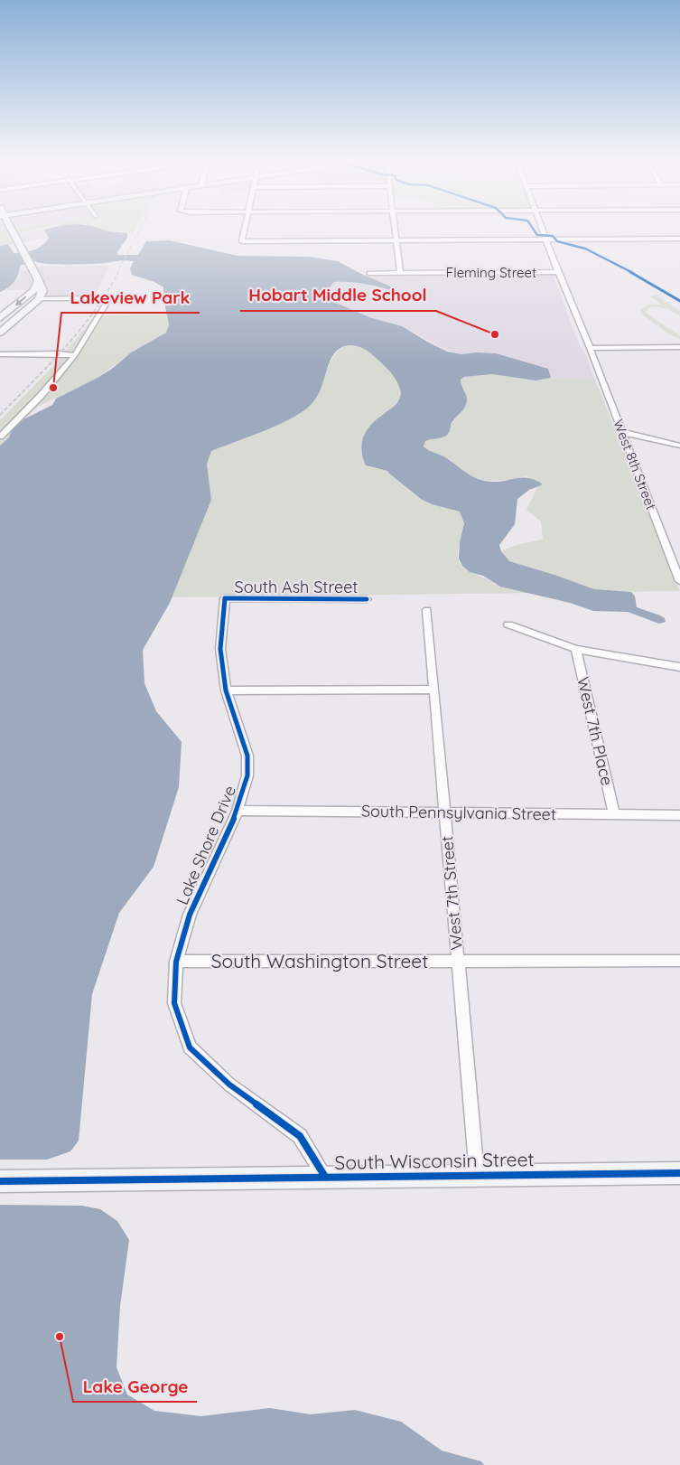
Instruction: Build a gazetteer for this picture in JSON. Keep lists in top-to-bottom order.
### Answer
{
  "streets": {
    "main road": ["South Wisconsin Street"],
    "street": [
      "Fleming Street",
      "West 8th Street",
      "South Ash Street",
      "West 7th Place",
      "South Pennsylvania Street",
      "Lake Shore Drive",
      "West 7th Street",
      "South Washington Street"
    ]
  },
  "crossings": [
    ["Fleming Street", "West 8th Street"],
    ["South Ash Street", "Lake Shore Drive"],
    ["West 7th Place", "South Pennsylvania Street"],
    ["South Pennsylvania Street", "Lake Shore Drive"],
    ["South Pennsylvania Street", "West 7th Street"],
    ["Lake Shore Drive", "South Washington Street"],
    ["Lake Shore Drive", "South Wisconsin Street"],
    ["West 7th Street", "South Washington Street"],
    ["West 7th Street", "South Wisconsin Street"]
  ],
  "places": ["Hobart Middle School", "Lakeview Park", "Lake George"]
}
